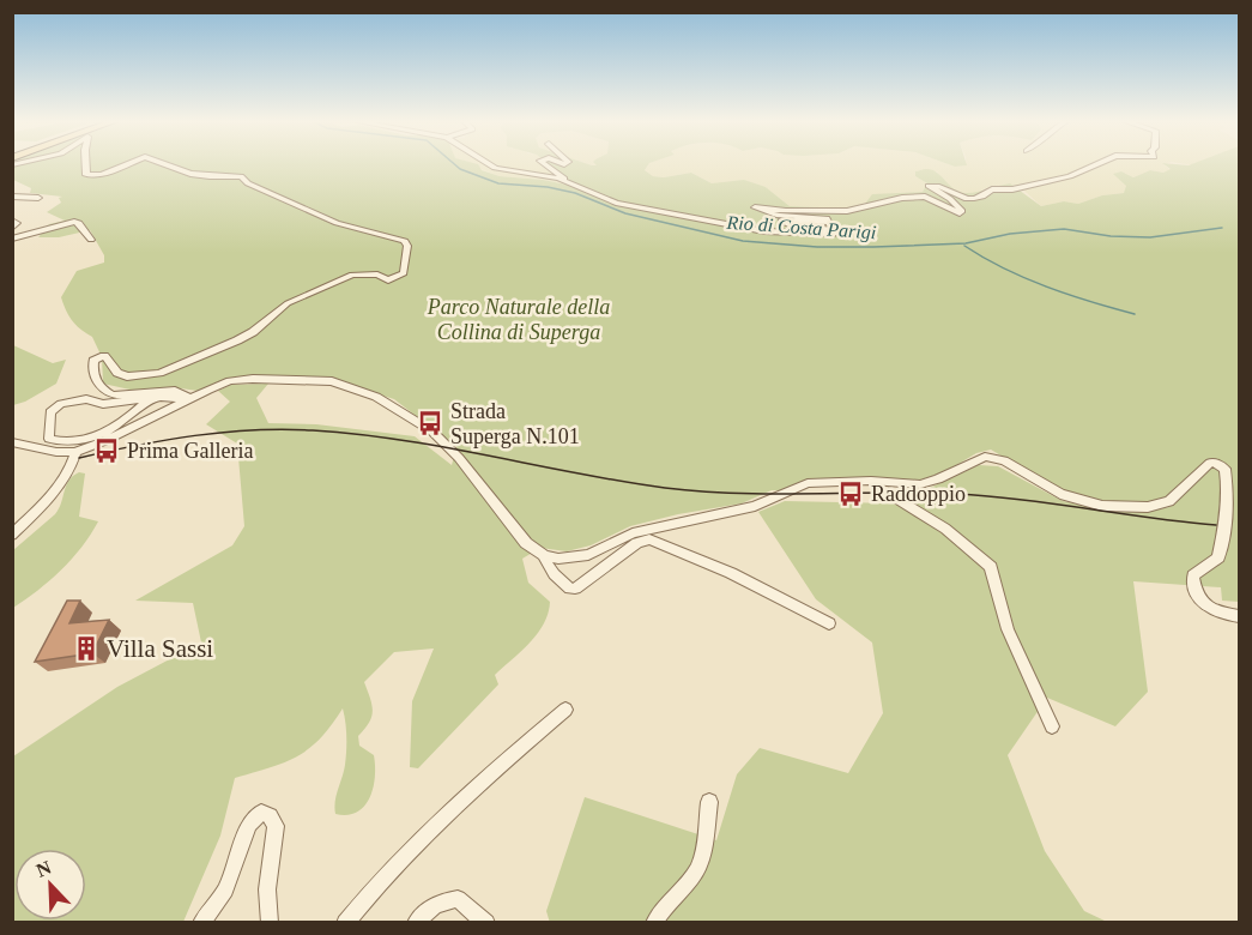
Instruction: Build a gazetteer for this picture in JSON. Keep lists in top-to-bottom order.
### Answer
{
  "water": ["Rio di Costa Parigi"],
  "parks": ["Parco Naturale della Collina di Superga"],
  "places": {
    "bus stop": ["Strada Superga N.101", "Prima Galleria", "Raddoppio"],
    "building": ["Villa Sassi"]
  },
  "north": "top left"
}
